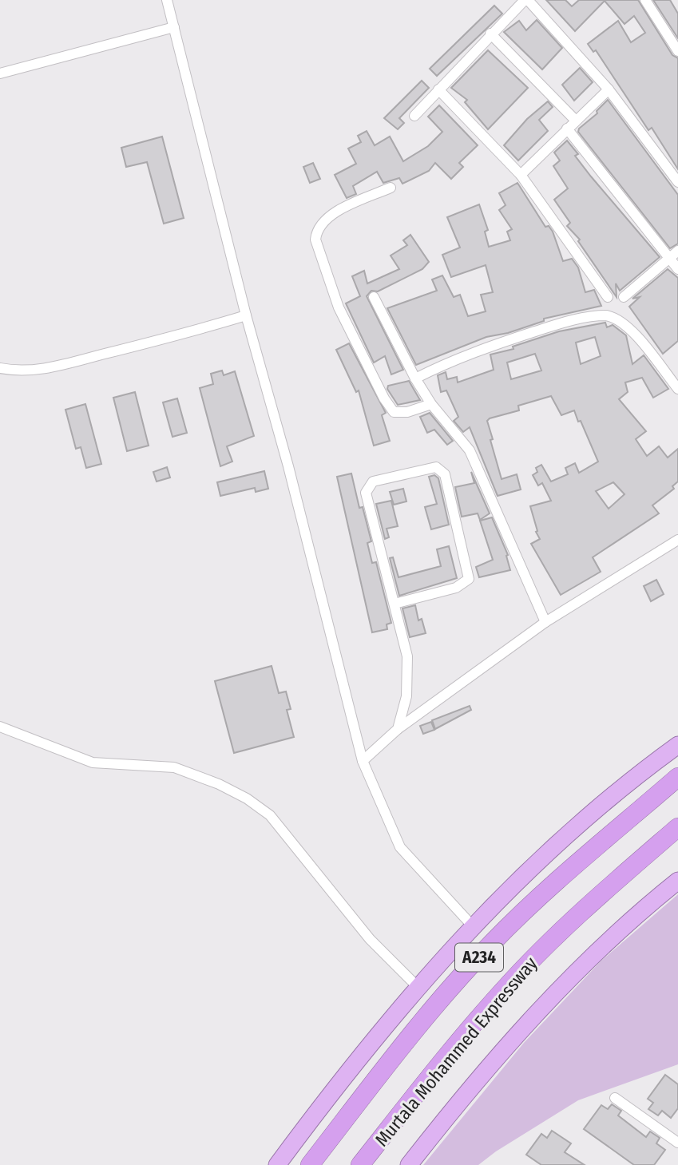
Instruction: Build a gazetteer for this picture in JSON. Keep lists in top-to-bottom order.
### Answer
{
  "streets": {
    "highway": ["A234", "Murtala Mohammed Expressway"]
  }
}
